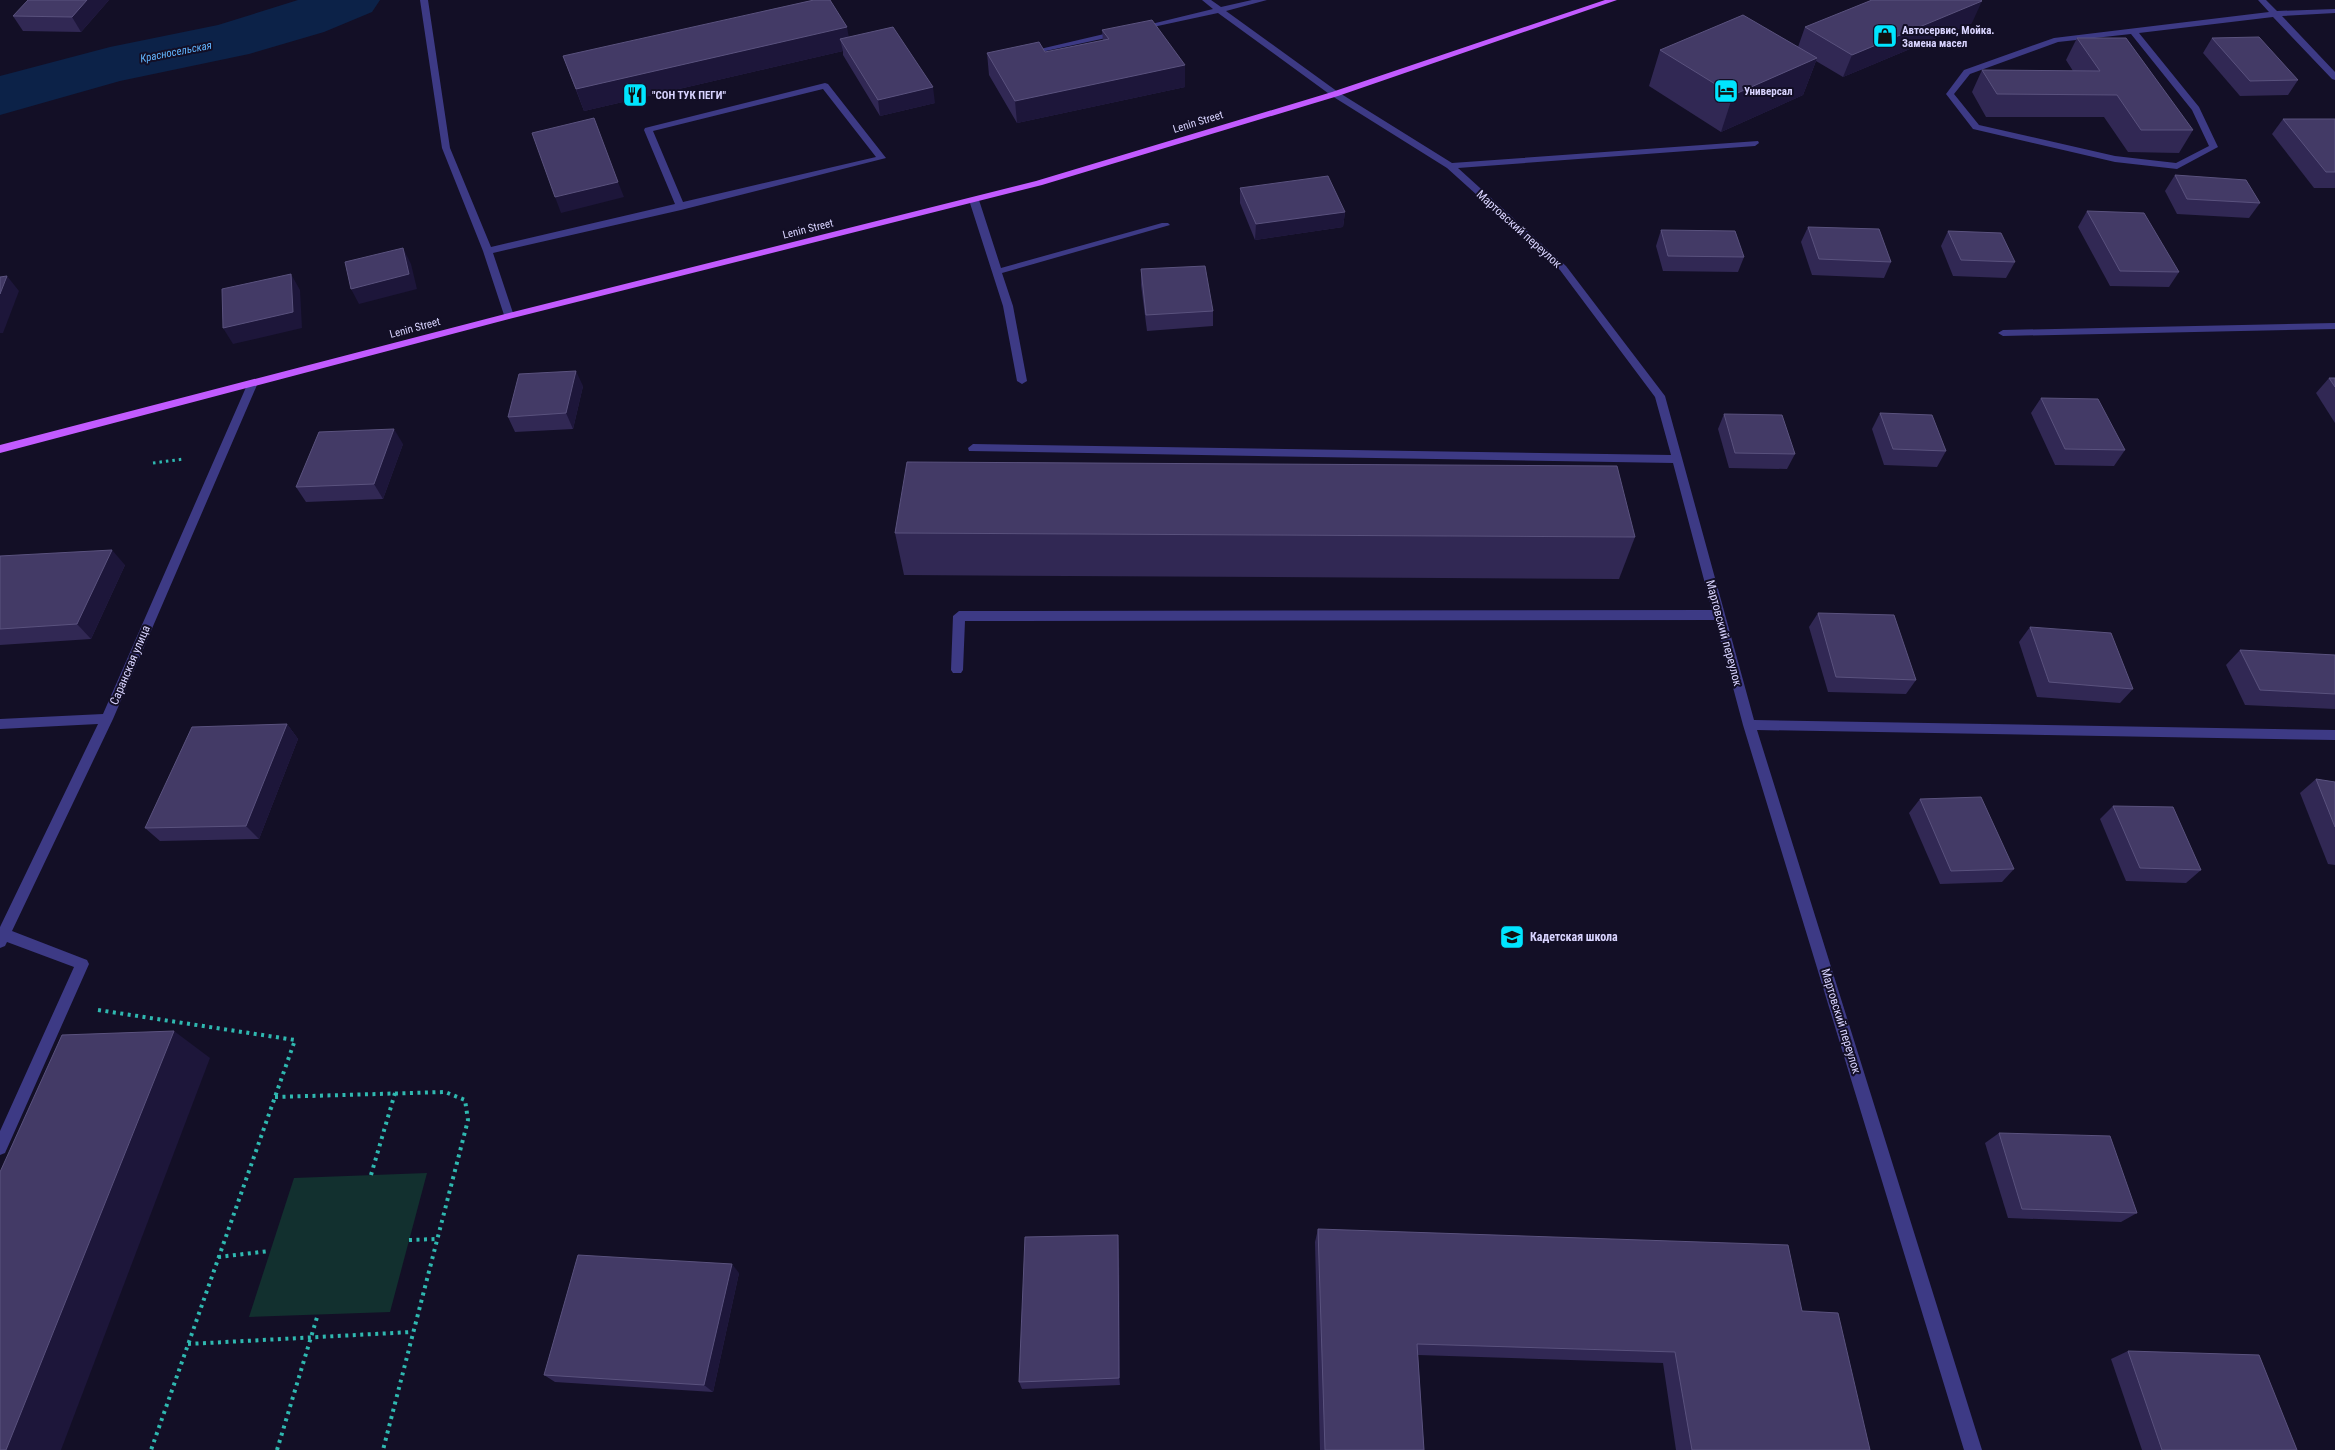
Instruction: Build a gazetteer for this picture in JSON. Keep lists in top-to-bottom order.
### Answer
{
  "streets": {
    "main road": ["Lenin Street"],
    "street": ["Мартовский переулок", "Саранская улица"]
  },
  "crossings": [
    ["Lenin Street", "Мартовский переулок"],
    ["Lenin Street", "Саранская улица"]
  ],
  "water": ["Красносельская"],
  "places": {
    "shop": ["Автосервис, Мойка. Замена масел"],
    "hotel": ["Универсал"],
    "restaurant": ["\"СОН ТУК ПЕГИ\""],
    "school or university": ["Кадетская школа"]
  }
}
